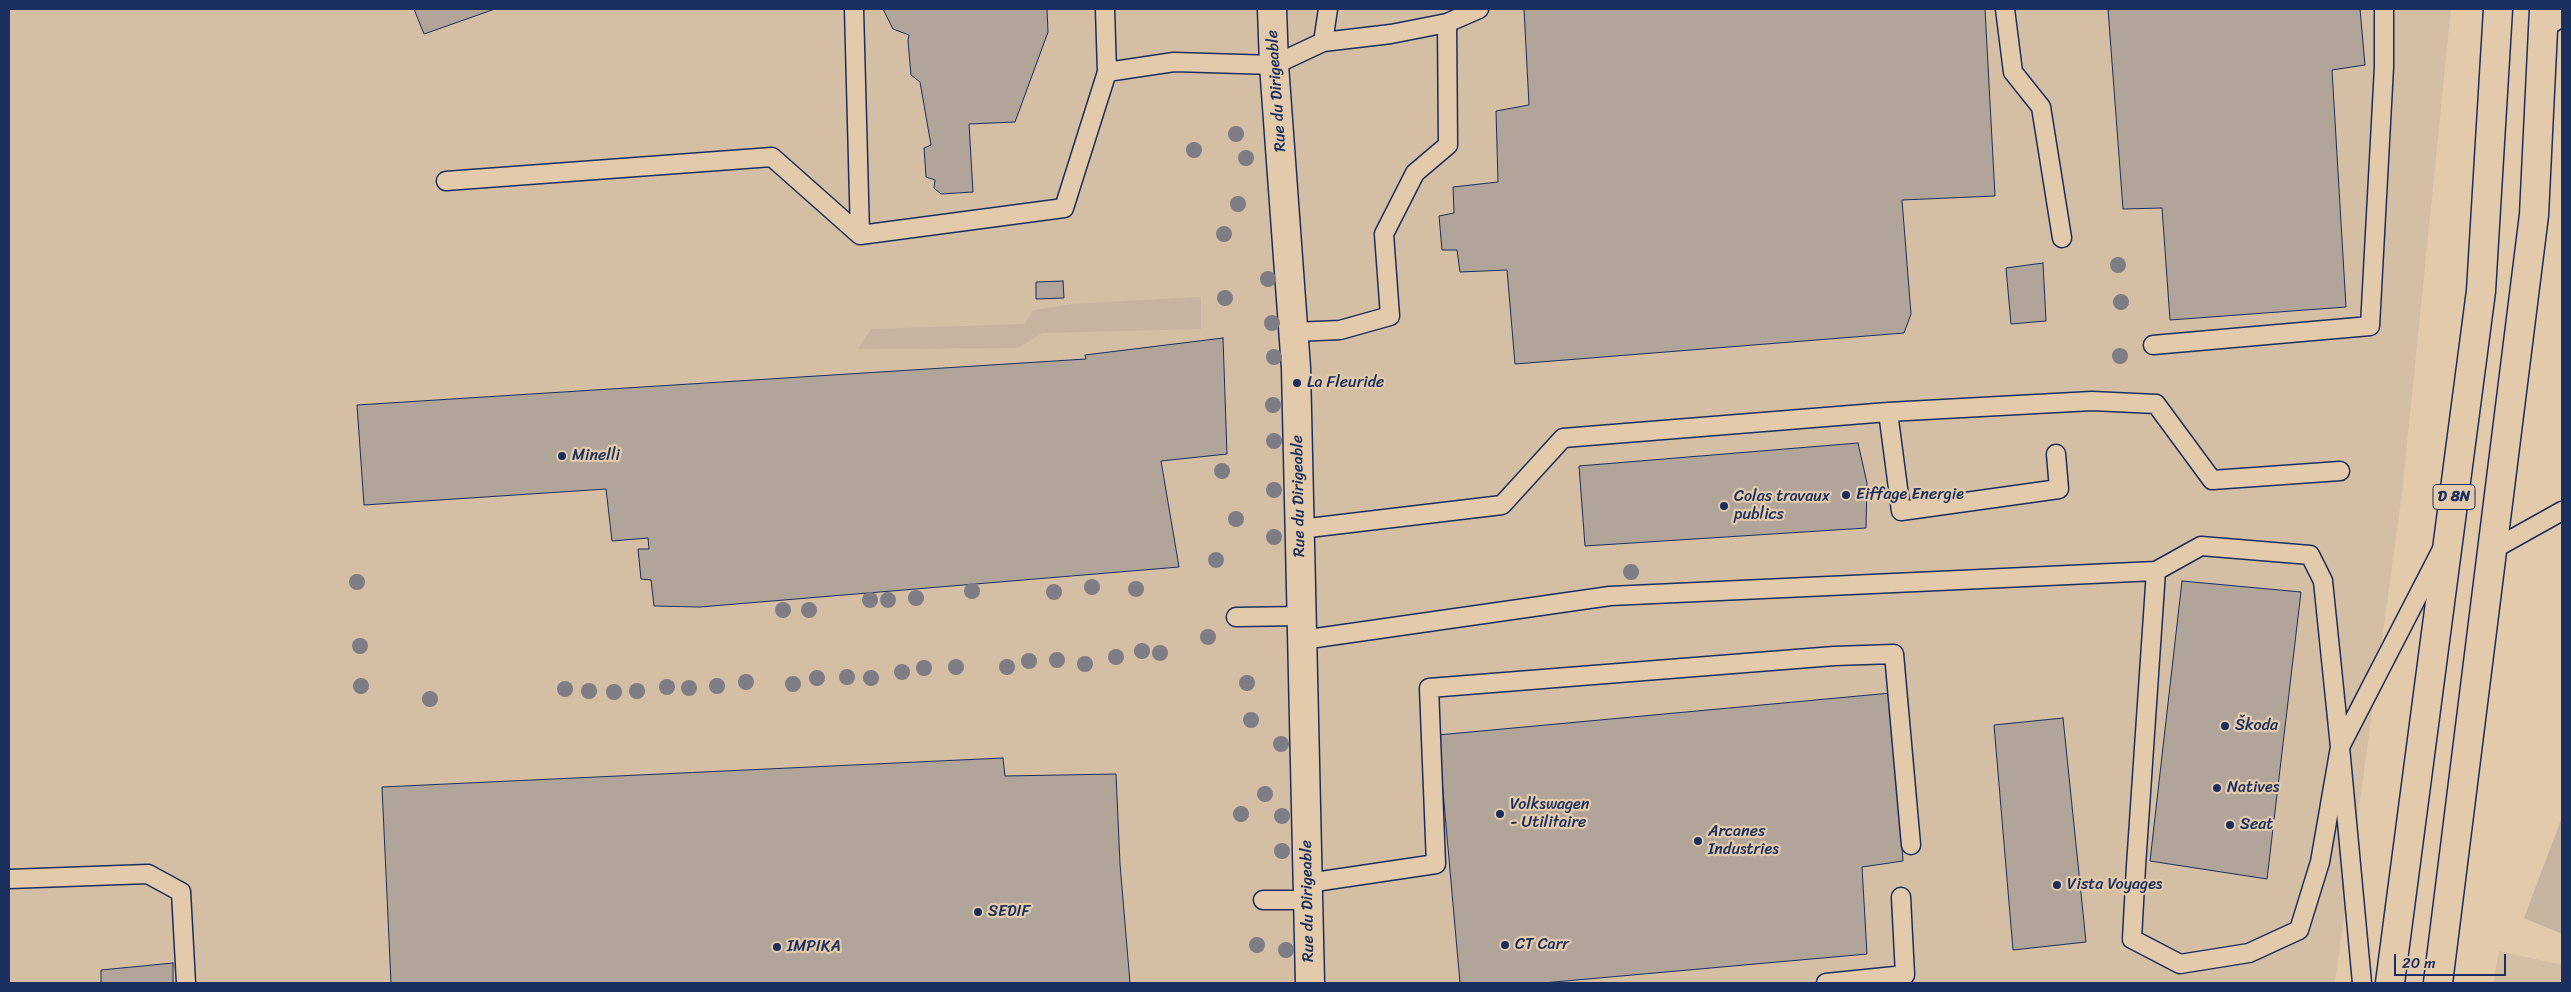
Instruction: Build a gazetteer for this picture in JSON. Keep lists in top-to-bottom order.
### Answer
{
  "streets": {
    "main road": ["Rue du Dirigeable", "D 8N"]
  },
  "places": [
    "La Fleuride",
    "Minelli",
    "Eiffage Energie",
    "Colas travaux publics",
    "Škoda",
    "Natives",
    "Volkswagen - Utilitaire",
    "Seat",
    "Arcanes Industries",
    "Vista Voyages",
    "SEDIF",
    "CT Carr",
    "IMPIKA"
  ],
  "scale_bar": "20 m"
}
